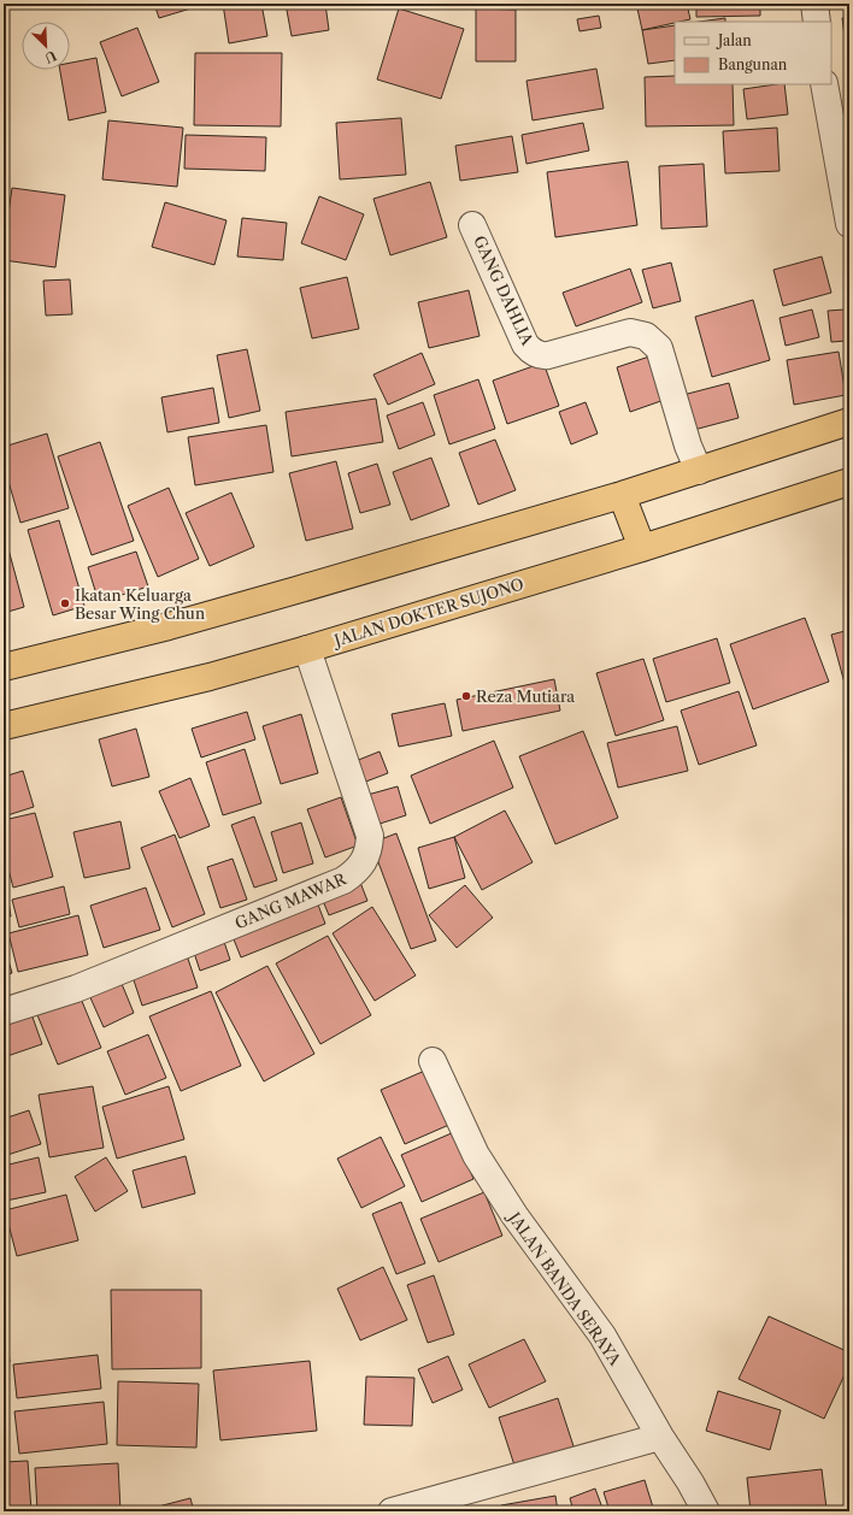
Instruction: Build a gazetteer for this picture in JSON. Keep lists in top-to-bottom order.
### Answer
{
  "streets": {
    "highway": ["JALAN DOKTER SUJONO"],
    "street": ["GANG DAHLIA", "GANG MAWAR", "JALAN BANDA SERAYA"]
  },
  "crossings": [
    ["JALAN DOKTER SUJONO", "GANG MAWAR"]
  ],
  "places": ["Ikatan Keluarga Besar Wing Chun", "Reza Mutiara"],
  "legend": ["Jalan", "Bangunan"],
  "north": "bottom right"
}
